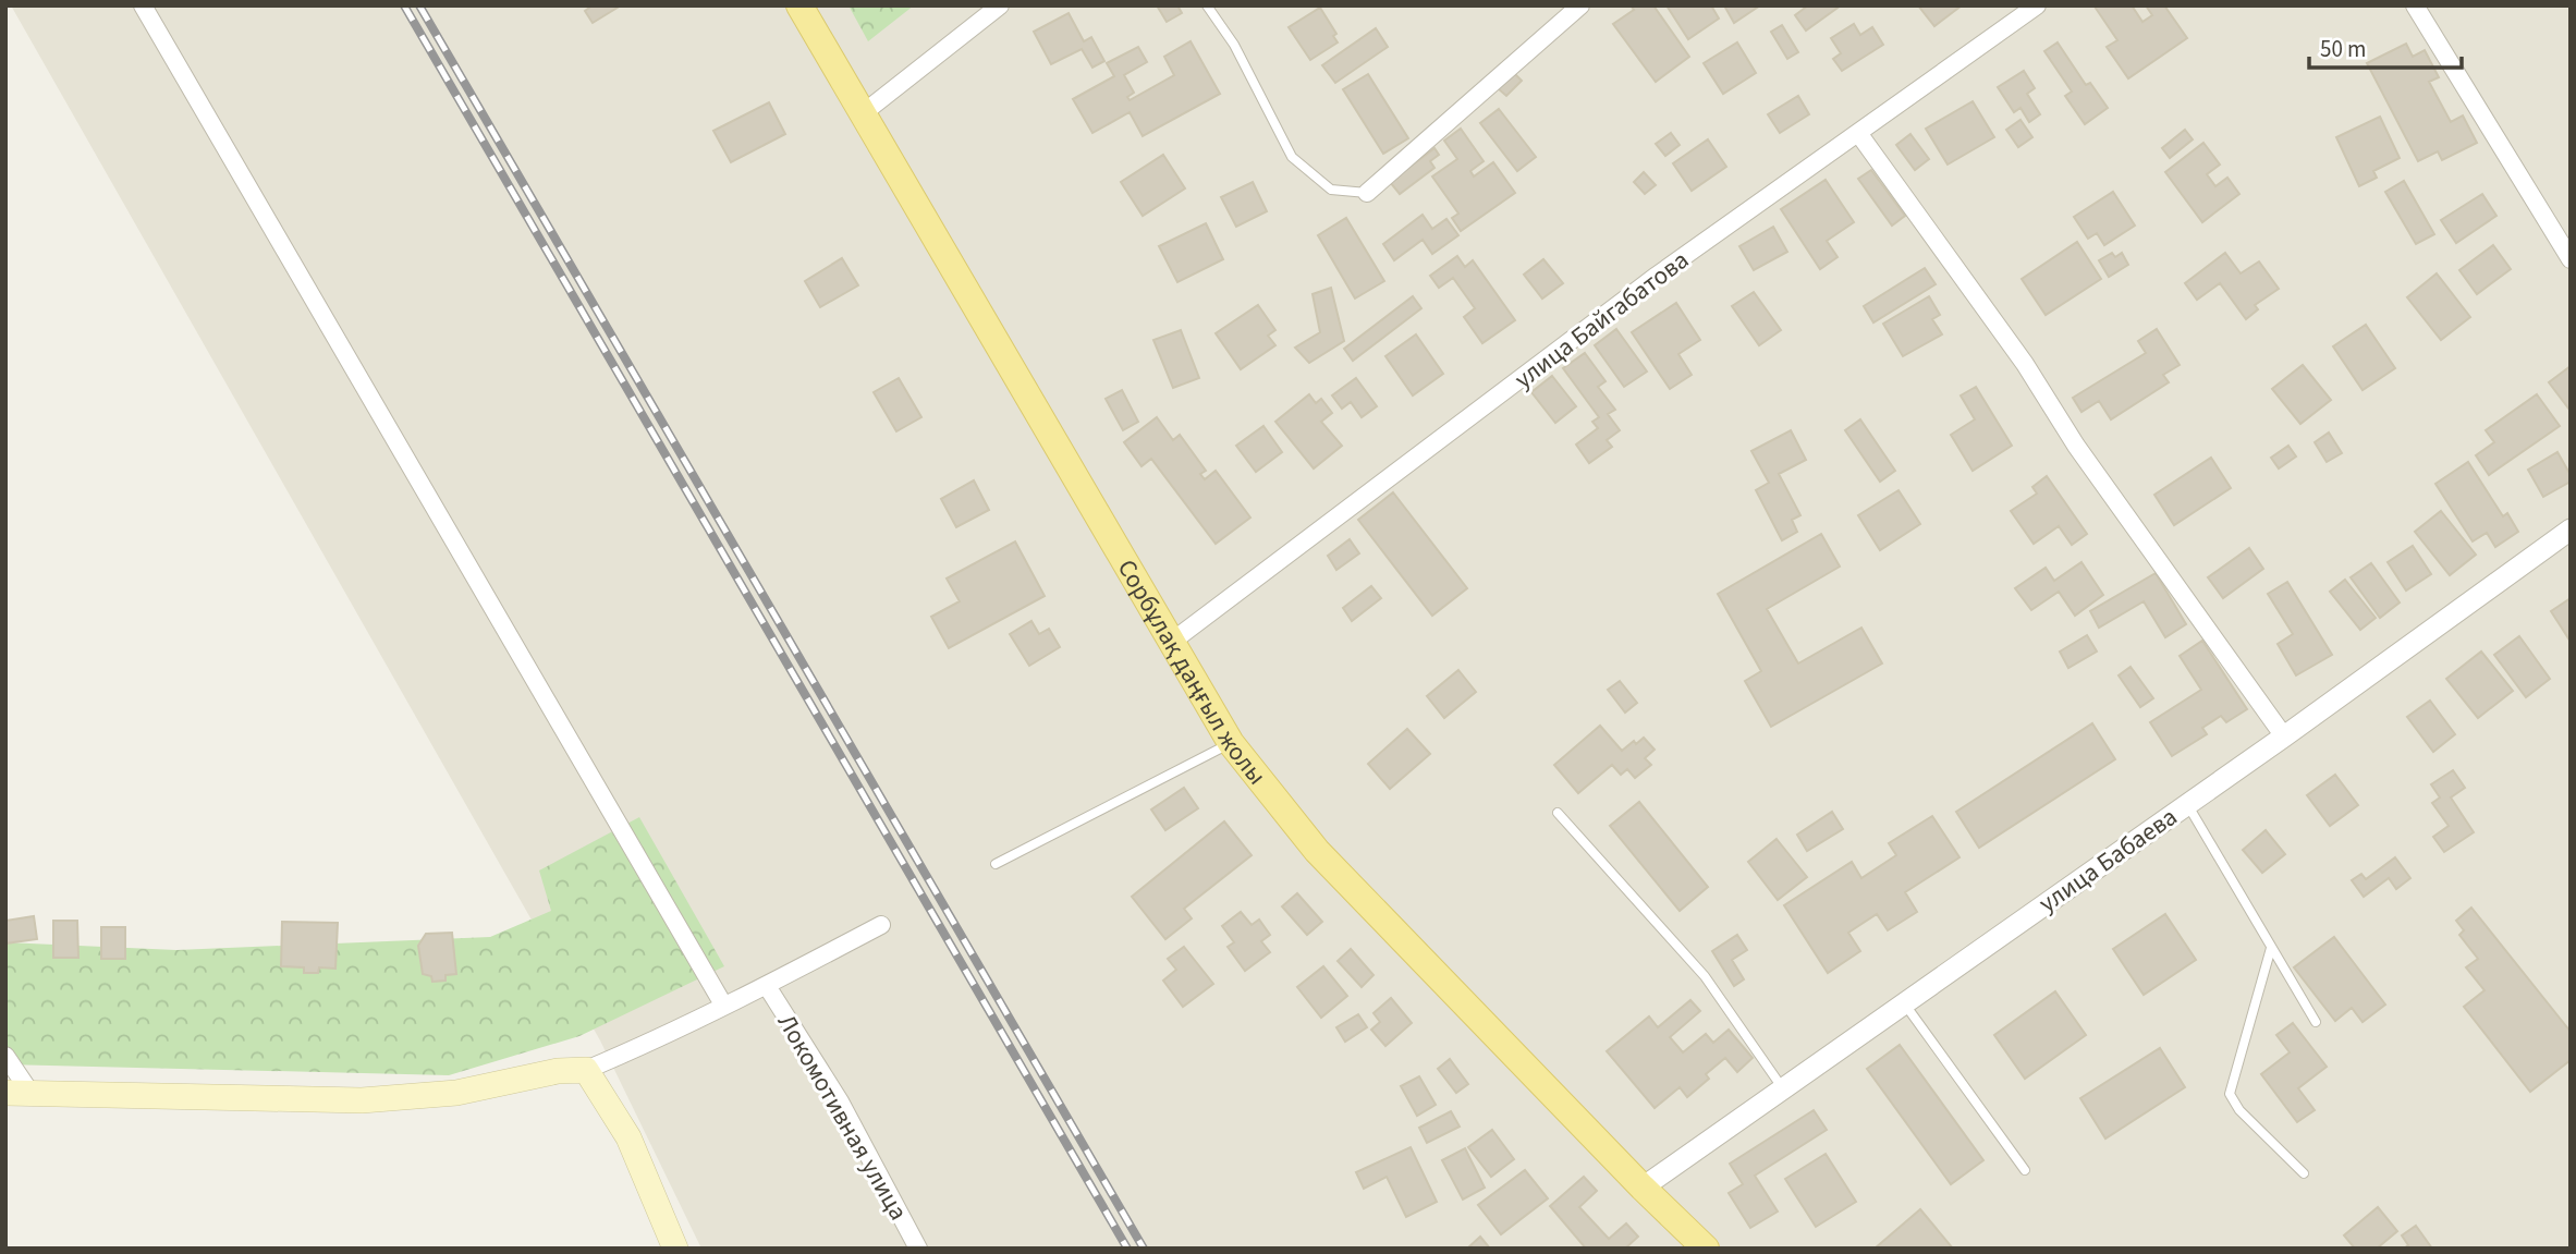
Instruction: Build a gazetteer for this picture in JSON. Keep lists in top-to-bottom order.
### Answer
{
  "streets": {
    "main road": ["Сорбұлақ даңғыл жолы"],
    "street": ["улица Байгабатова", "улица Бабаева", "Локомотивная улица"]
  },
  "crossings": [
    ["улица Байгабатова", "Сорбұлақ даңғыл жолы"],
    ["Сорбұлақ даңғыл жолы", "улица Бабаева"]
  ],
  "scale_bar": "50 m"
}
